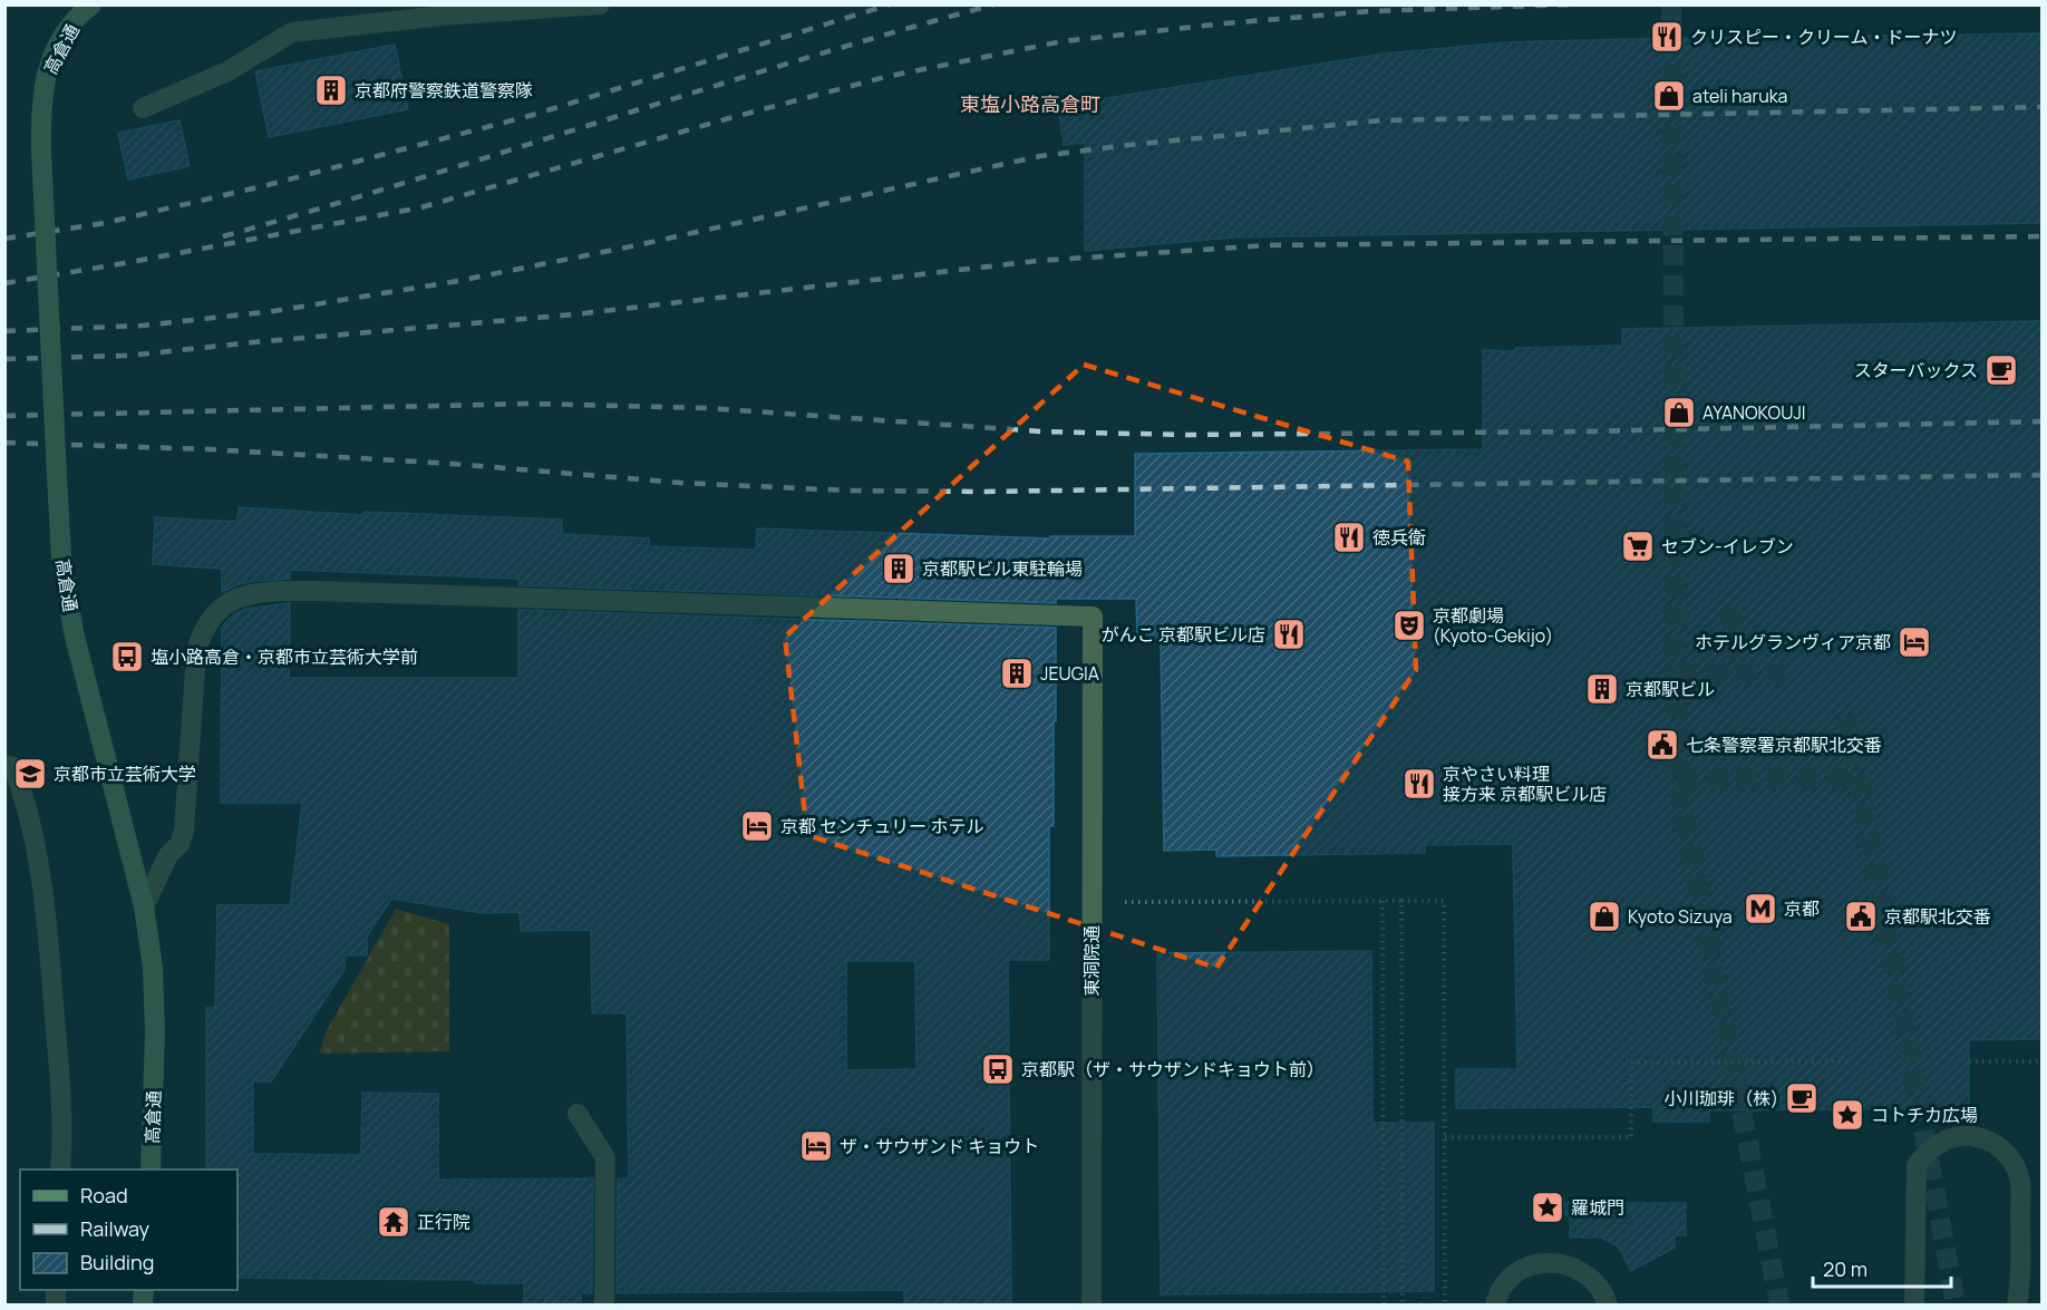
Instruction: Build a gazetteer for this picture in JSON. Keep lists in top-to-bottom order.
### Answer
{
  "streets": {
    "main road": ["高倉通"],
    "street": ["東洞院通"]
  },
  "crossings": [
    ["高倉通", "東洞院通"]
  ],
  "districts": ["東塩小路高倉町"],
  "places": {
    "restaurant": [
      "クリスピー・クリーム・ドーナツ",
      "徳兵衛",
      "がんこ 京都駅ビル店",
      "京やさい料理 接方来 京都駅ビル店"
    ],
    "building": [
      "京都府警察鉄道警察隊",
      "京都駅ビル東駐輪場",
      "JEUGIA",
      "京都駅ビル"
    ],
    "shop": ["ateli haruka", "AYANOKOUJI", "Kyoto Sizuya"],
    "cafe": ["スターバックス", "小川珈琲（株)"],
    "supermarket": ["セブン-イレブン"],
    "theatre": ["京都劇場 (Kyoto-Gekijo)"],
    "hotel": ["ホテルグランヴィア京都", "京都 センチュリー ホテル", "ザ・サウザンド キョウト"],
    "bus stop": ["塩小路高倉・京都市立芸術大学前", "京都駅（ザ・サウザンドキョウト前）"],
    "public building": ["七条警察署京都駅北交番", "京都駅北交番"],
    "school or university": ["京都市立芸術大学"],
    "metro station": ["京都"],
    "place": ["コトチカ広場", "羅城門"],
    "temple": ["正行院"]
  },
  "legend": ["Road", "Railway", "Building"],
  "scale_bar": "20 m"
}
